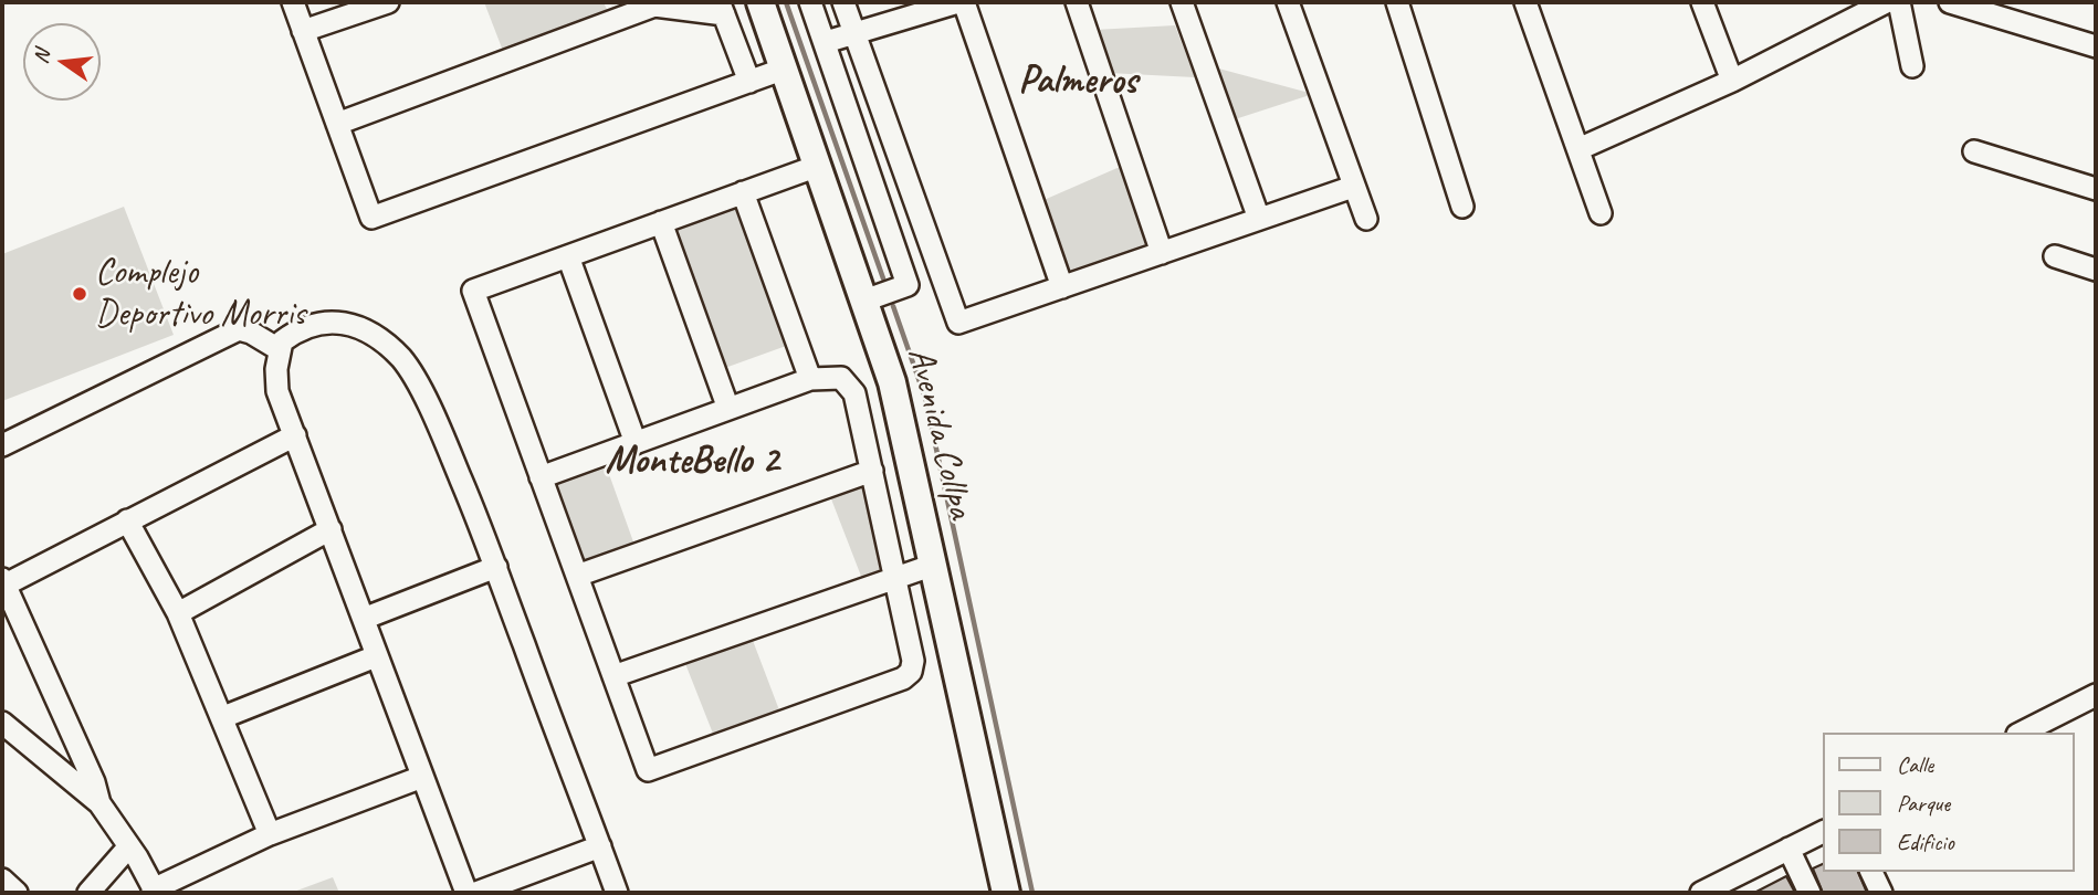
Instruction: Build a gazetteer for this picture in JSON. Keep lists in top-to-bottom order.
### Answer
{
  "streets": {
    "main road": ["Avenida Collpa"]
  },
  "districts": ["Palmeros", "MonteBello 2"],
  "places": ["Complejo Deportivo Morris"],
  "legend": ["Calle", "Parque", "Edificio"],
  "north": "left"
}
